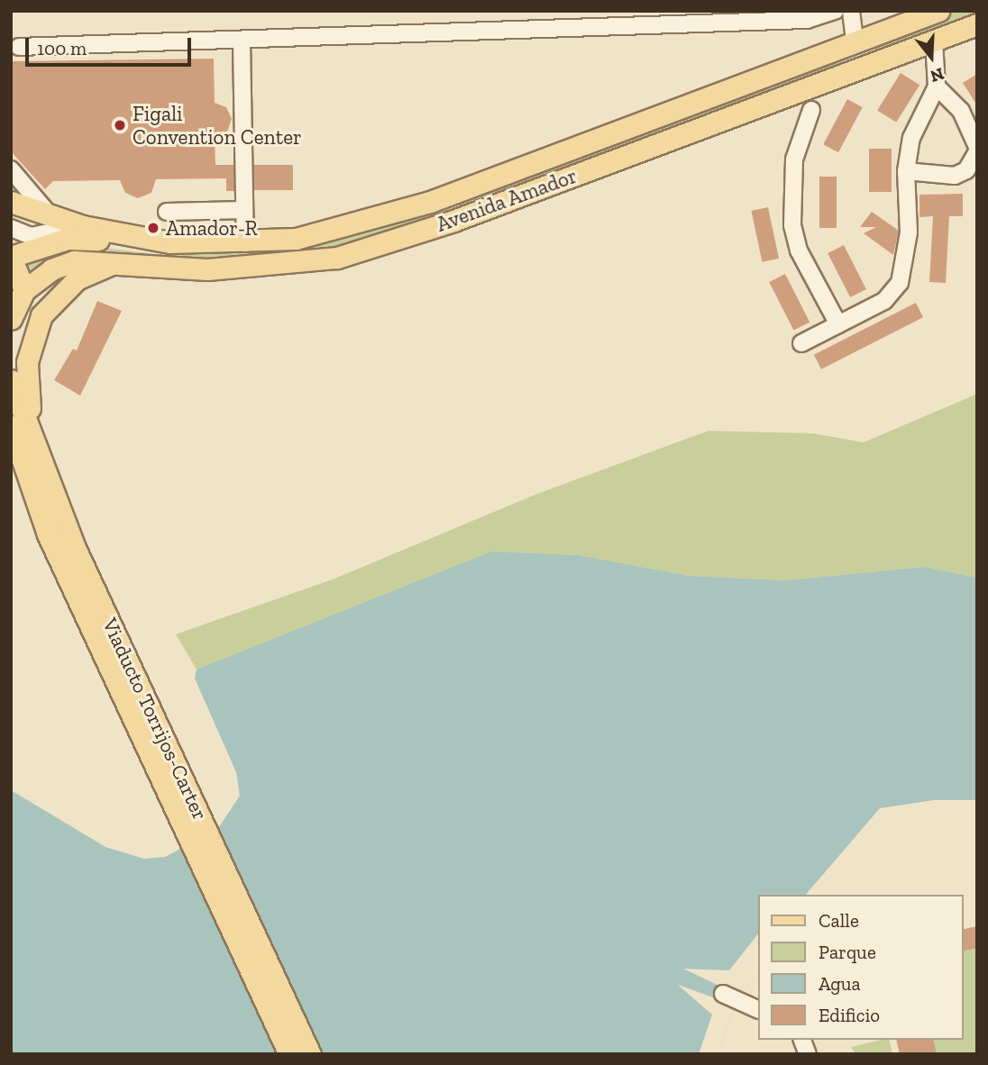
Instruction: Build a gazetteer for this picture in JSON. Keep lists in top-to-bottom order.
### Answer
{
  "streets": {
    "main road": ["Avenida Amador", "Viaducto Torrijos-Carter"]
  },
  "places": ["Figali Convention Center", "Amador-R"],
  "legend": [
    "Calle",
    "Parque",
    "Agua",
    "Edificio"
  ],
  "scale_bar": "100 m",
  "north": "bottom"
}
